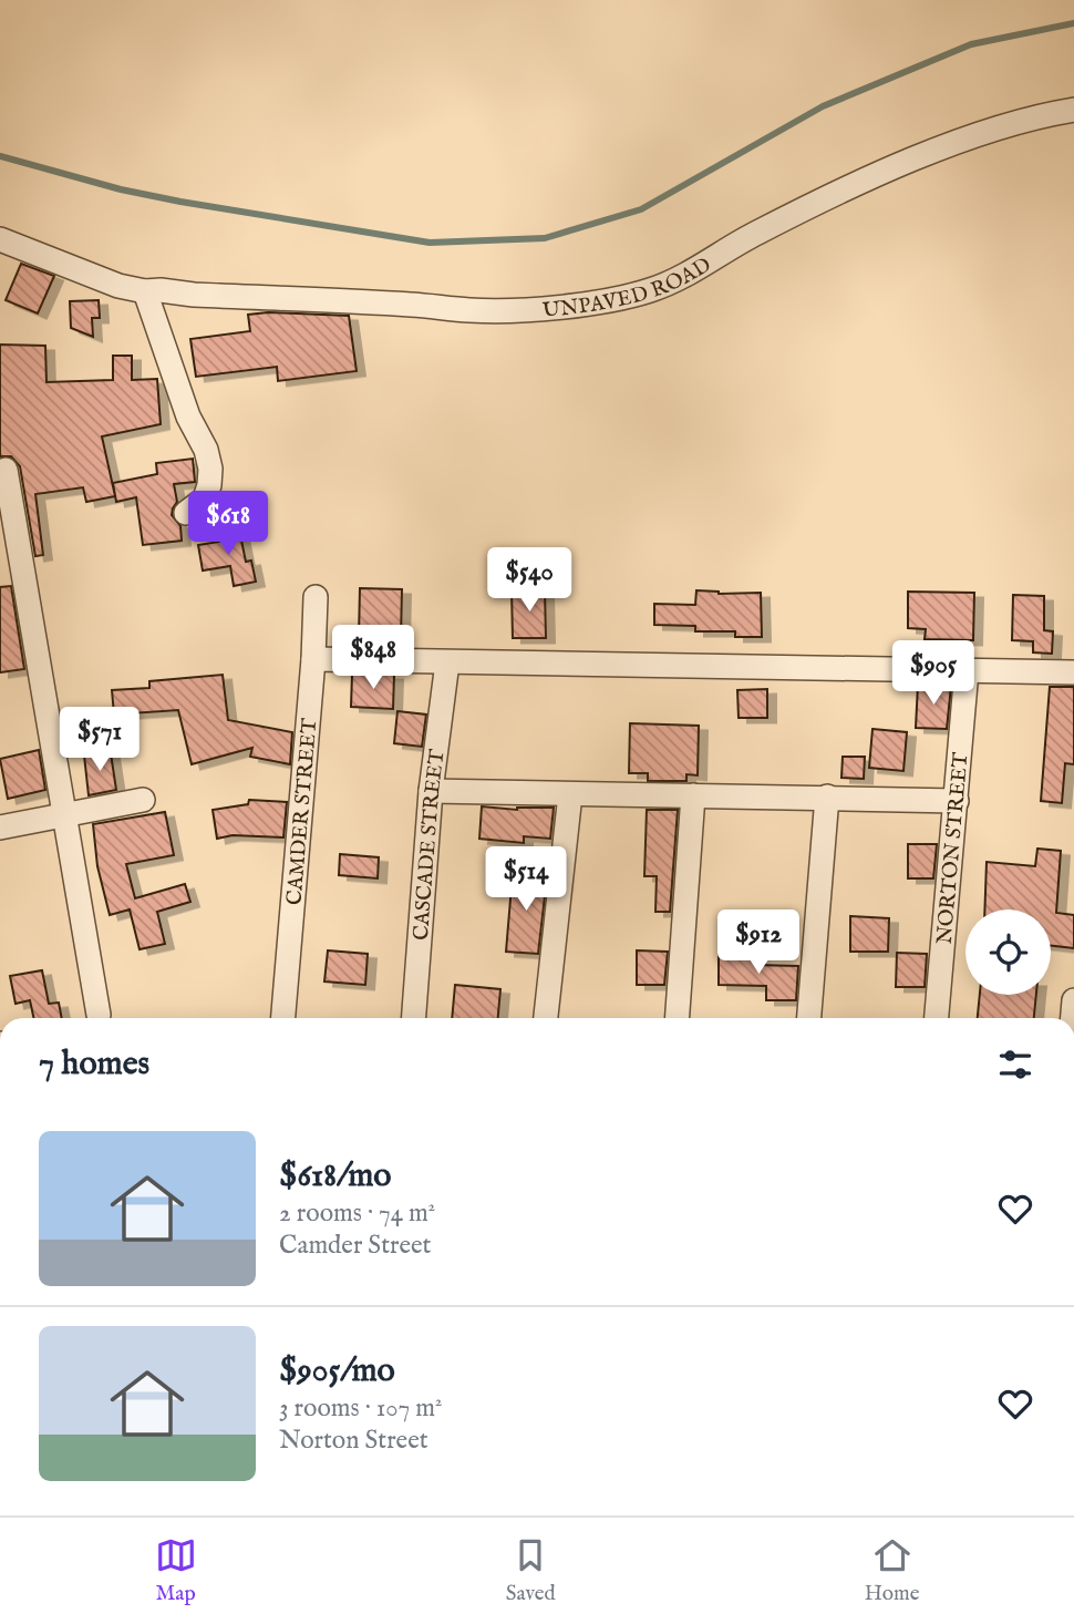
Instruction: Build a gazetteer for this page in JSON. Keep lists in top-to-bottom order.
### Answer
{
  "streets": {
    "street": [
      "UNPAVED ROAD",
      "CAMDER STREET",
      "CASCADE STREET",
      "NORTON STREET"
    ]
  },
  "page": {
    "price": [
      "$618",
      "$540",
      "$848",
      "$905",
      "$571",
      "$514",
      "$912"
    ],
    "heading": "7 homes",
    "list": [
      {
        "name": "$618/mo",
        "note": "2 rooms · 74 m² · Camder Street"
      },
      {
        "name": "$905/mo",
        "note": "3 rooms · 107 m² · Norton Street"
      }
    ],
    "tabs": ["Map", "Saved", "Home"]
  }
}
